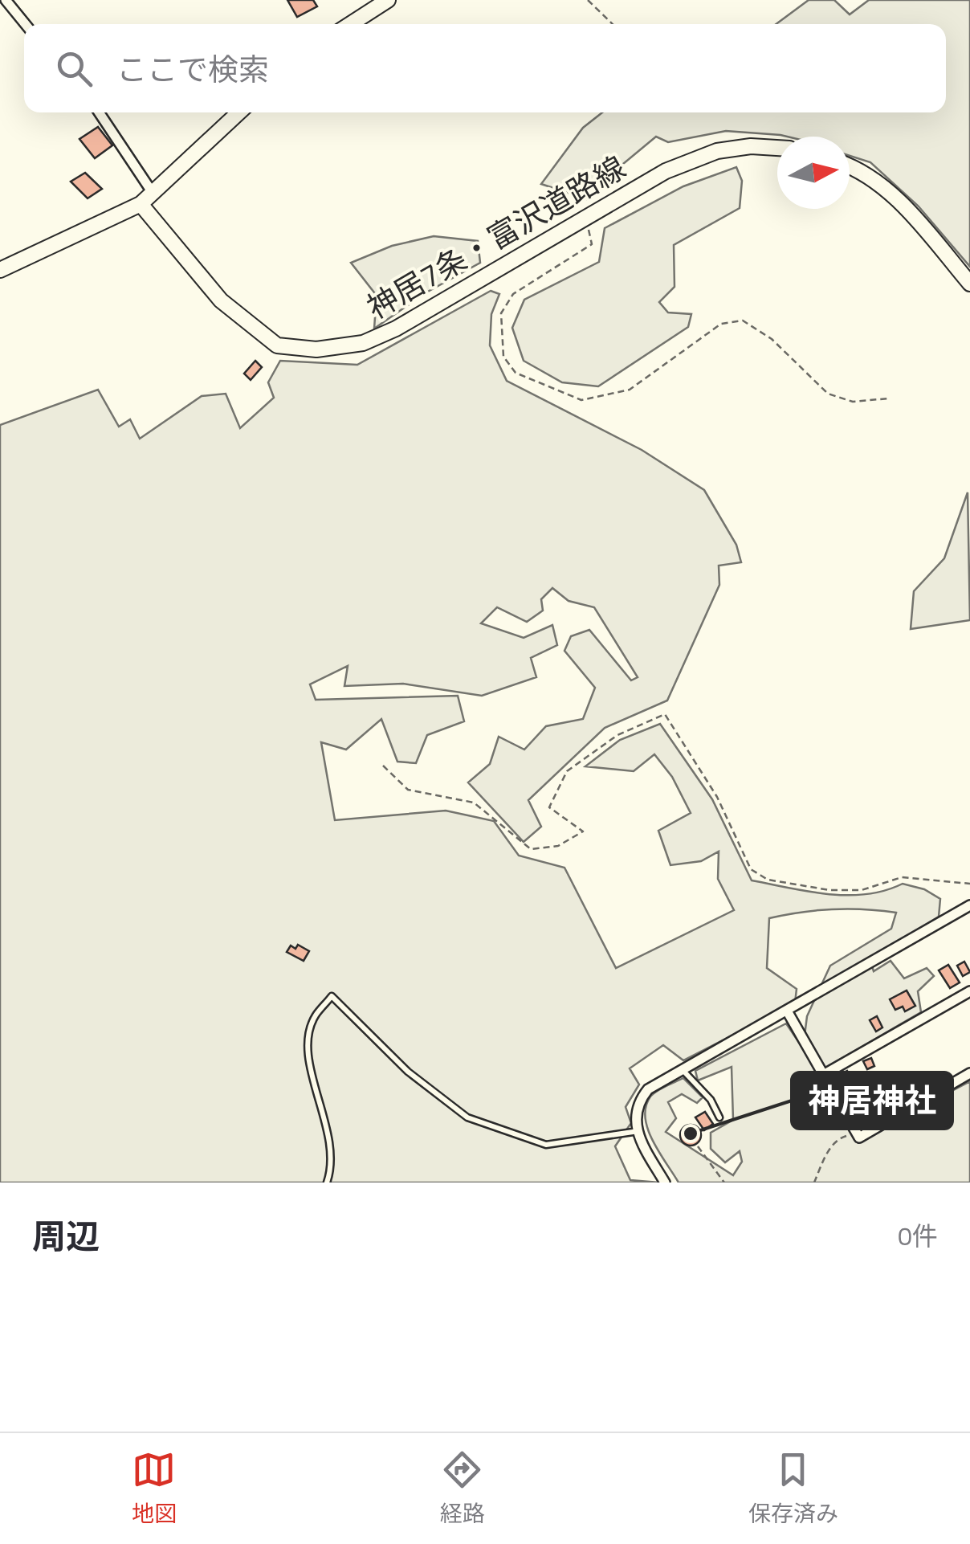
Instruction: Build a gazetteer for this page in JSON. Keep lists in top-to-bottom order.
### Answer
{
  "streets": {
    "street": ["神居7条・富沢道路線"]
  },
  "places": ["神居神社"],
  "north": "right",
  "page": {
    "search": "ここで検索",
    "heading": ["周辺", "0件"],
    "nav": ["地図", "経路", "保存済み"]
  }
}
